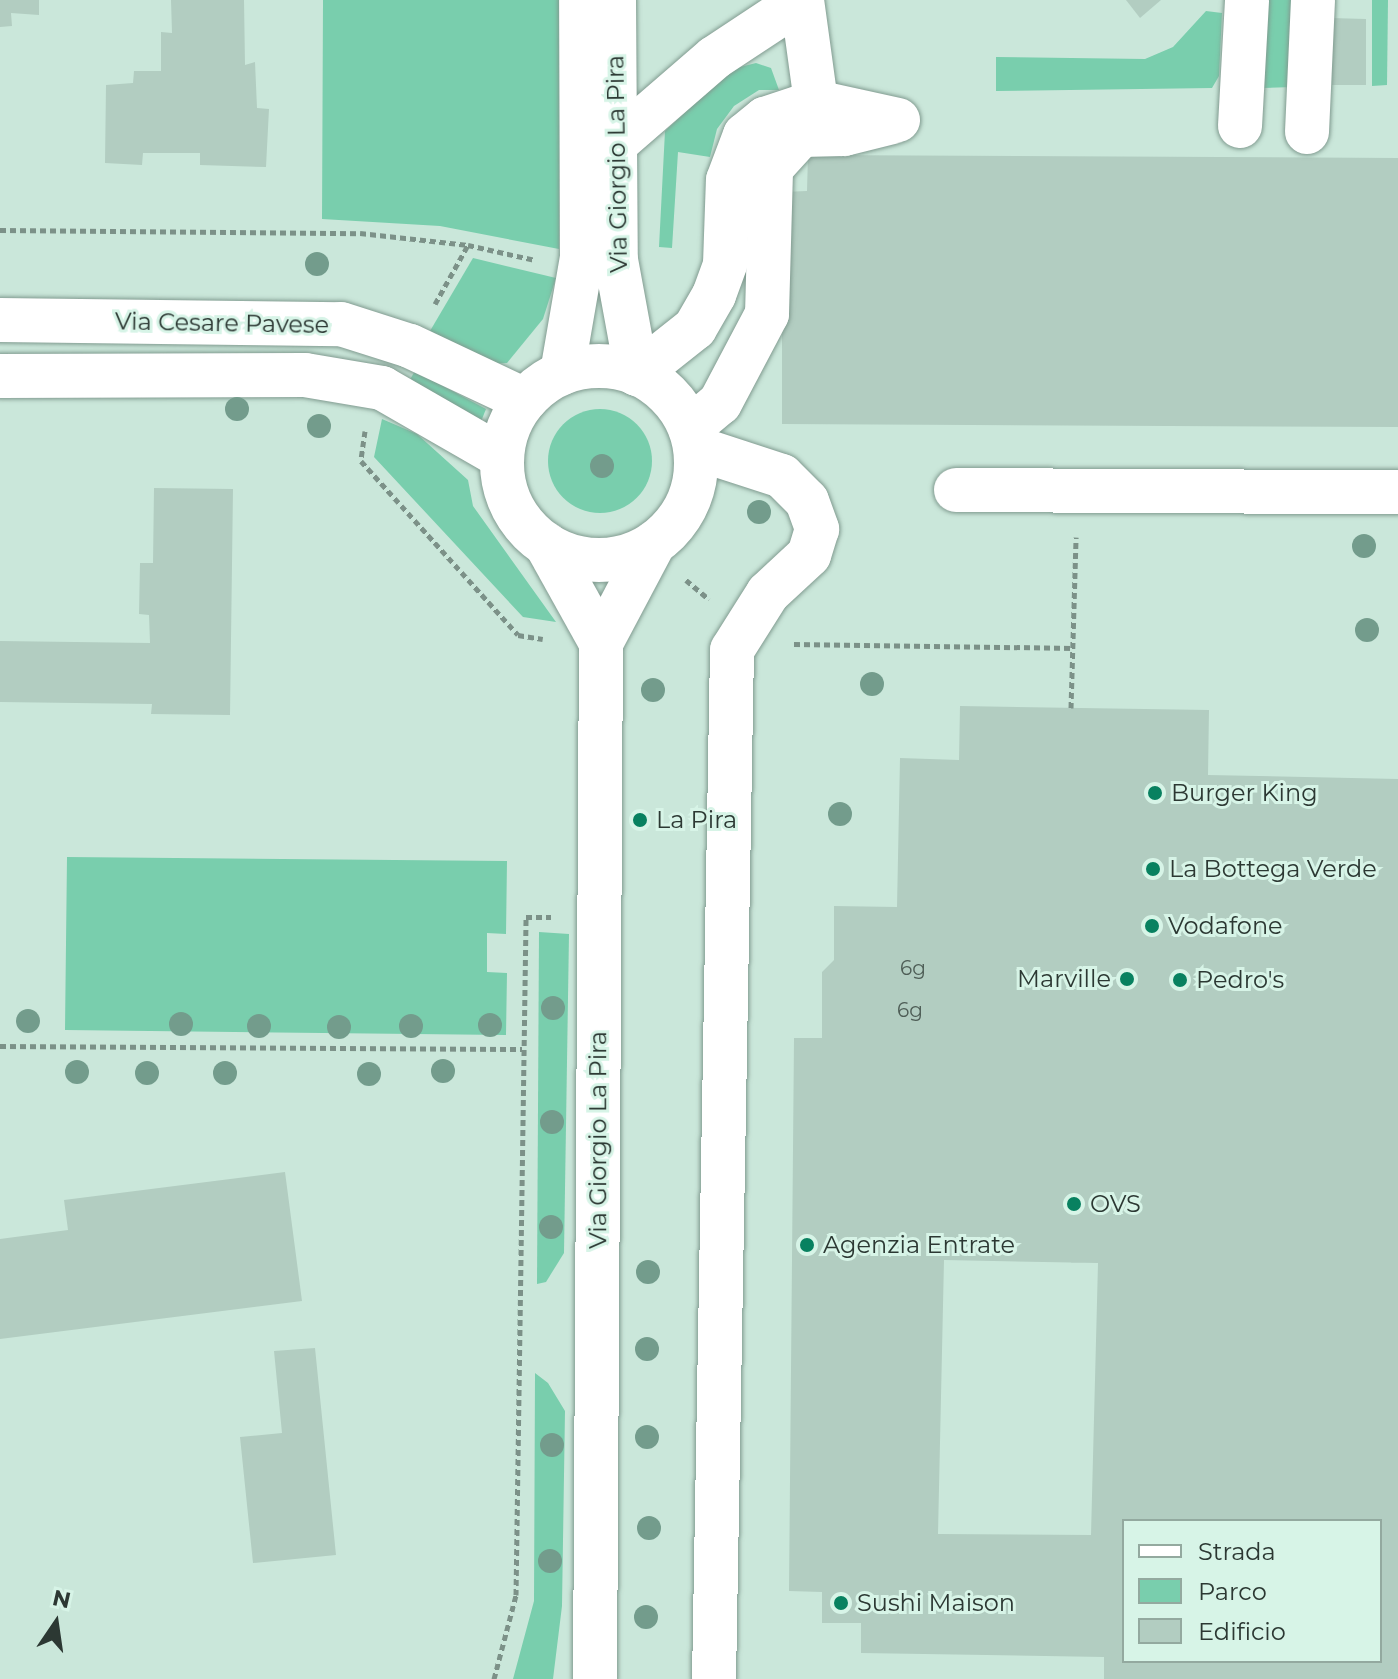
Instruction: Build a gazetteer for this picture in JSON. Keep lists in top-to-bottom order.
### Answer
{
  "streets": {
    "street": ["Via Giorgio La Pira", "Via Cesare Pavese"]
  },
  "crossings": [
    ["Via Giorgio La Pira", "Via Cesare Pavese"]
  ],
  "places": [
    "Burger King",
    "La Pira",
    "La Bottega Verde",
    "Vodafone",
    "Marville",
    "Pedro's",
    "OVS",
    "Agenzia Entrate",
    "Sushi Maison"
  ],
  "house_numbers": ["6g", "6g"],
  "legend": ["Strada", "Parco", "Edificio"],
  "north": "top"
}
